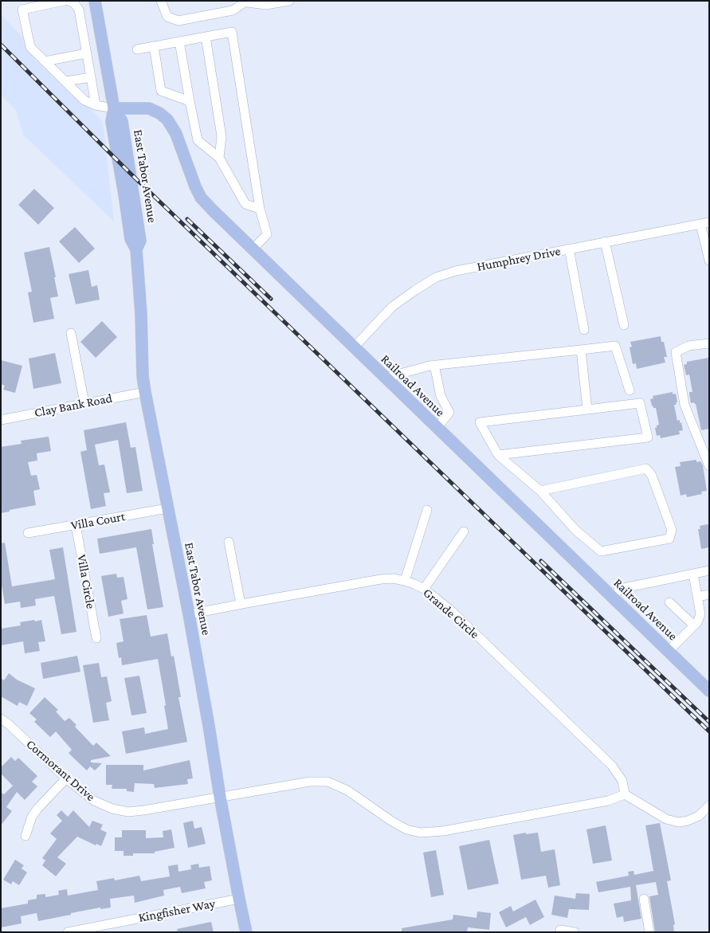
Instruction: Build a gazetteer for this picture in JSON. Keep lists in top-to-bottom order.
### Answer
{
  "streets": {
    "main road": ["East Tabor Avenue", "Railroad Avenue"],
    "street": [
      "Humphrey Drive",
      "Clay Bank Road",
      "Villa Court",
      "Villa Circle",
      "Grande Circle",
      "Cormorant Drive",
      "Kingfisher Way"
    ]
  },
  "crossings": [
    ["East Tabor Avenue", "Railroad Avenue"],
    ["East Tabor Avenue", "Clay Bank Road"],
    ["East Tabor Avenue", "Villa Court"],
    ["East Tabor Avenue", "Grande Circle"],
    ["East Tabor Avenue", "Cormorant Drive"],
    ["East Tabor Avenue", "Kingfisher Way"],
    ["Humphrey Drive", "Railroad Avenue"],
    ["Villa Court", "Villa Circle"]
  ]
}
